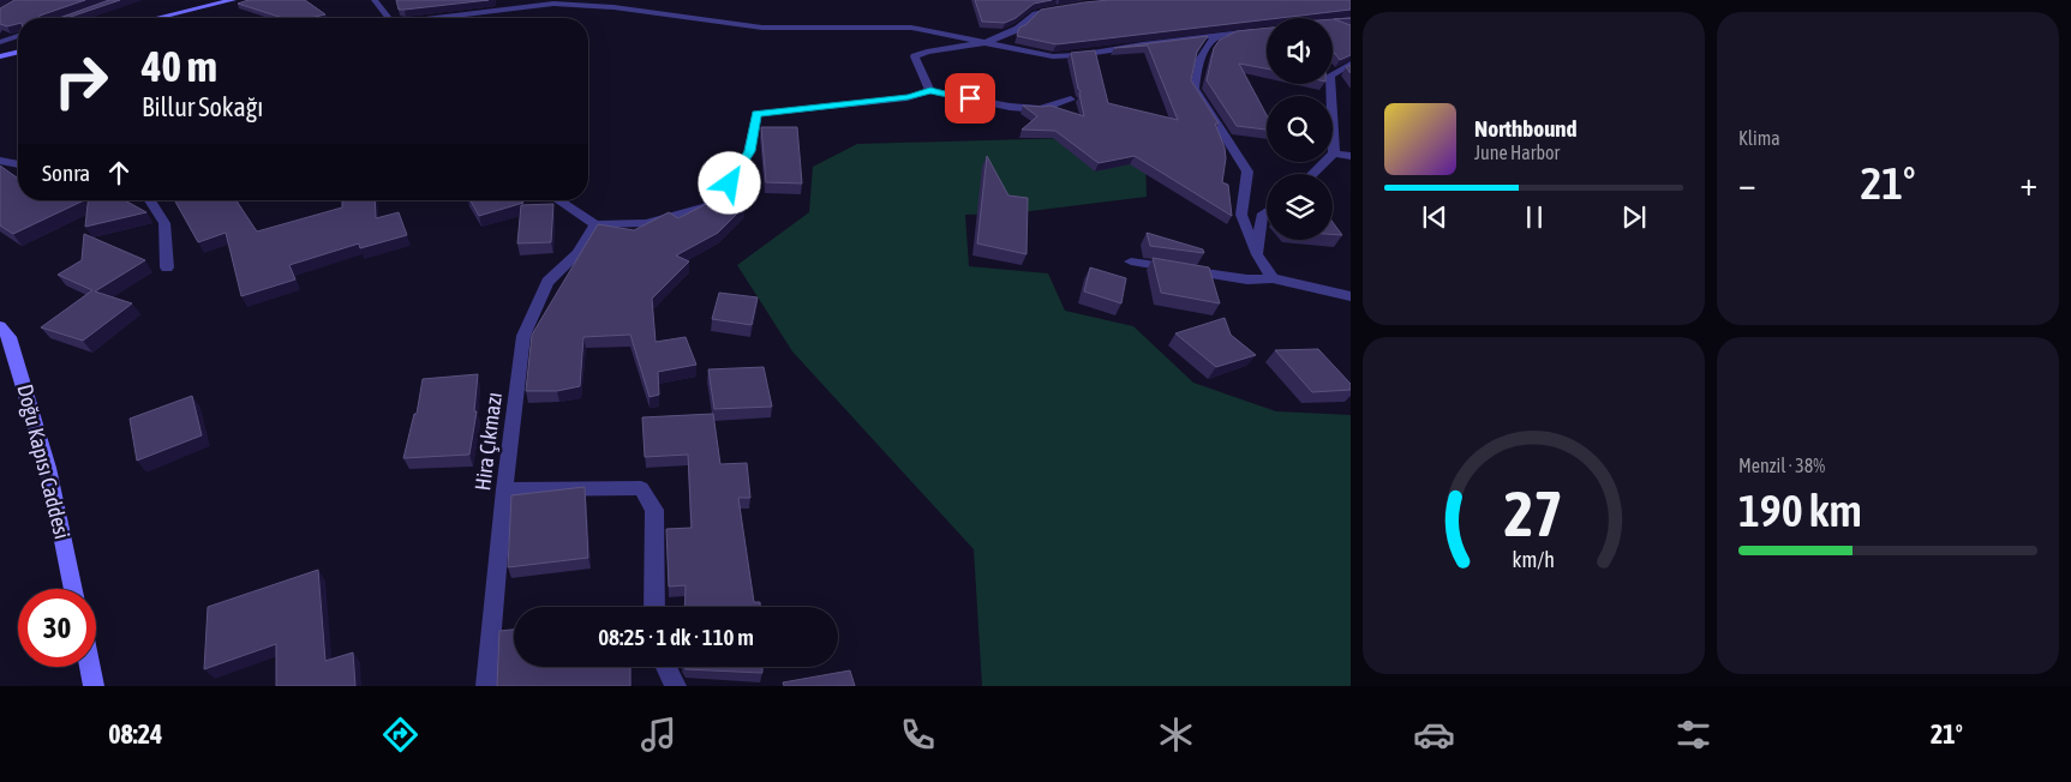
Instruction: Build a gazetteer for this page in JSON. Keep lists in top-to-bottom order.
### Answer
{
  "streets": {
    "street": ["Hira Çıkmazı", "Doğu Kapısı Caddesi"]
  },
  "page": {
    "tile": [
      "Klima",
      ["Menzil · 38%", "190 km"]
    ],
    "turn": ["40 m", "Billur Sokağı"],
    "song": ["Northbound", "June Harbor"],
    "then": "Sonra",
    "heat": ["−", "21°", "+"],
    "limit": "30",
    "trip": "08:25 · 1 dk · 110 m",
    "tabs": ["08:24", "21°"],
    "gauge": ["27", "km/h"]
  }
}
